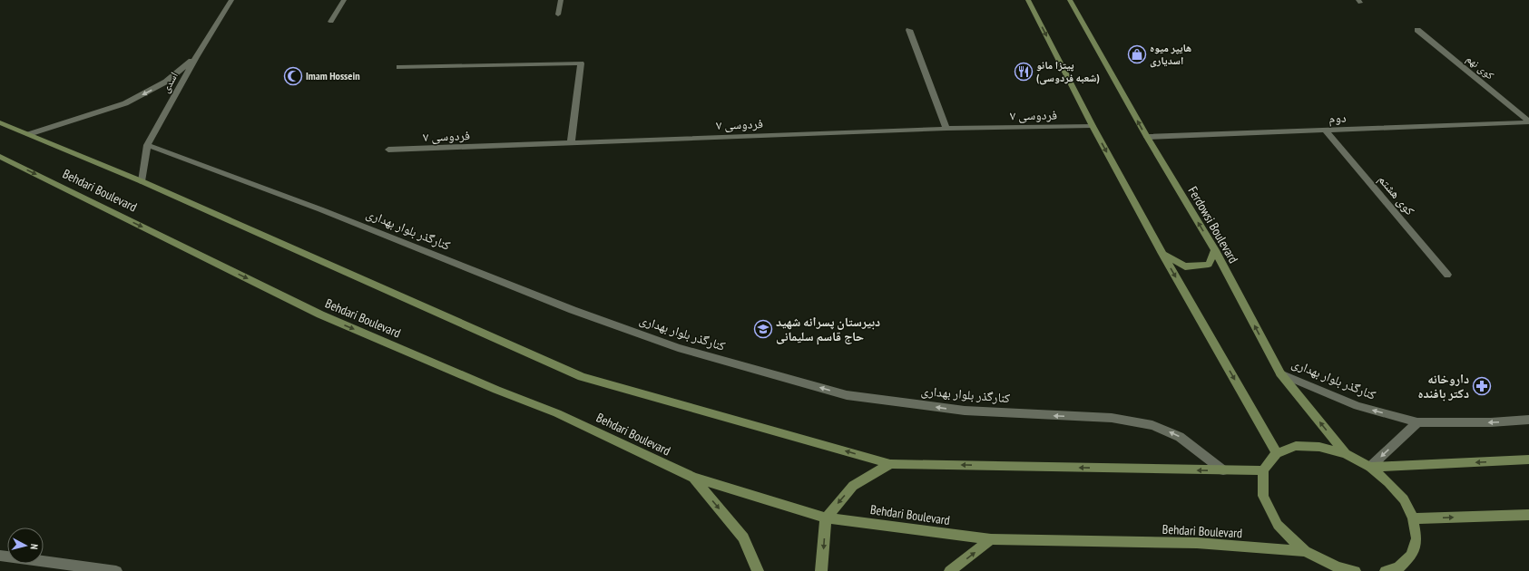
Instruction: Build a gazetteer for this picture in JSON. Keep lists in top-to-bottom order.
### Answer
{
  "streets": {
    "main road": ["Behdari Boulevard", "Ferdowsi Boulevard"],
    "street": [
      "کوی نهم",
      "اسدی",
      "فردوسی ۷",
      "دوم",
      "کوی هشتم",
      "کنارگذر بلوار بهداری"
    ]
  },
  "crossings": [
    ["کوی نهم", "دوم"],
    ["اسدی", "Behdari Boulevard"],
    ["اسدی", "کنارگذر بلوار بهداری"],
    ["دوم", "کوی هشتم"],
    ["دوم", "Ferdowsi Boulevard"],
    ["Behdari Boulevard", "کنارگذر بلوار بهداری"],
    ["Ferdowsi Boulevard", "کنارگذر بلوار بهداری"]
  ],
  "one_way": ["کنارگذر بلوار بهداری"],
  "places": {
    "shop": ["هایپر میوه اسدیاری"],
    "restaurant": ["پیتزا مانو (شعبه فردوسی)"],
    "mosque": ["Imam Hossein"],
    "school or university": ["دبیرستان پسرانه شهید حاج قاسم سلیمانی"],
    "pharmacy": ["داروخانه دکتر بافنده"]
  },
  "north": "right"
}
